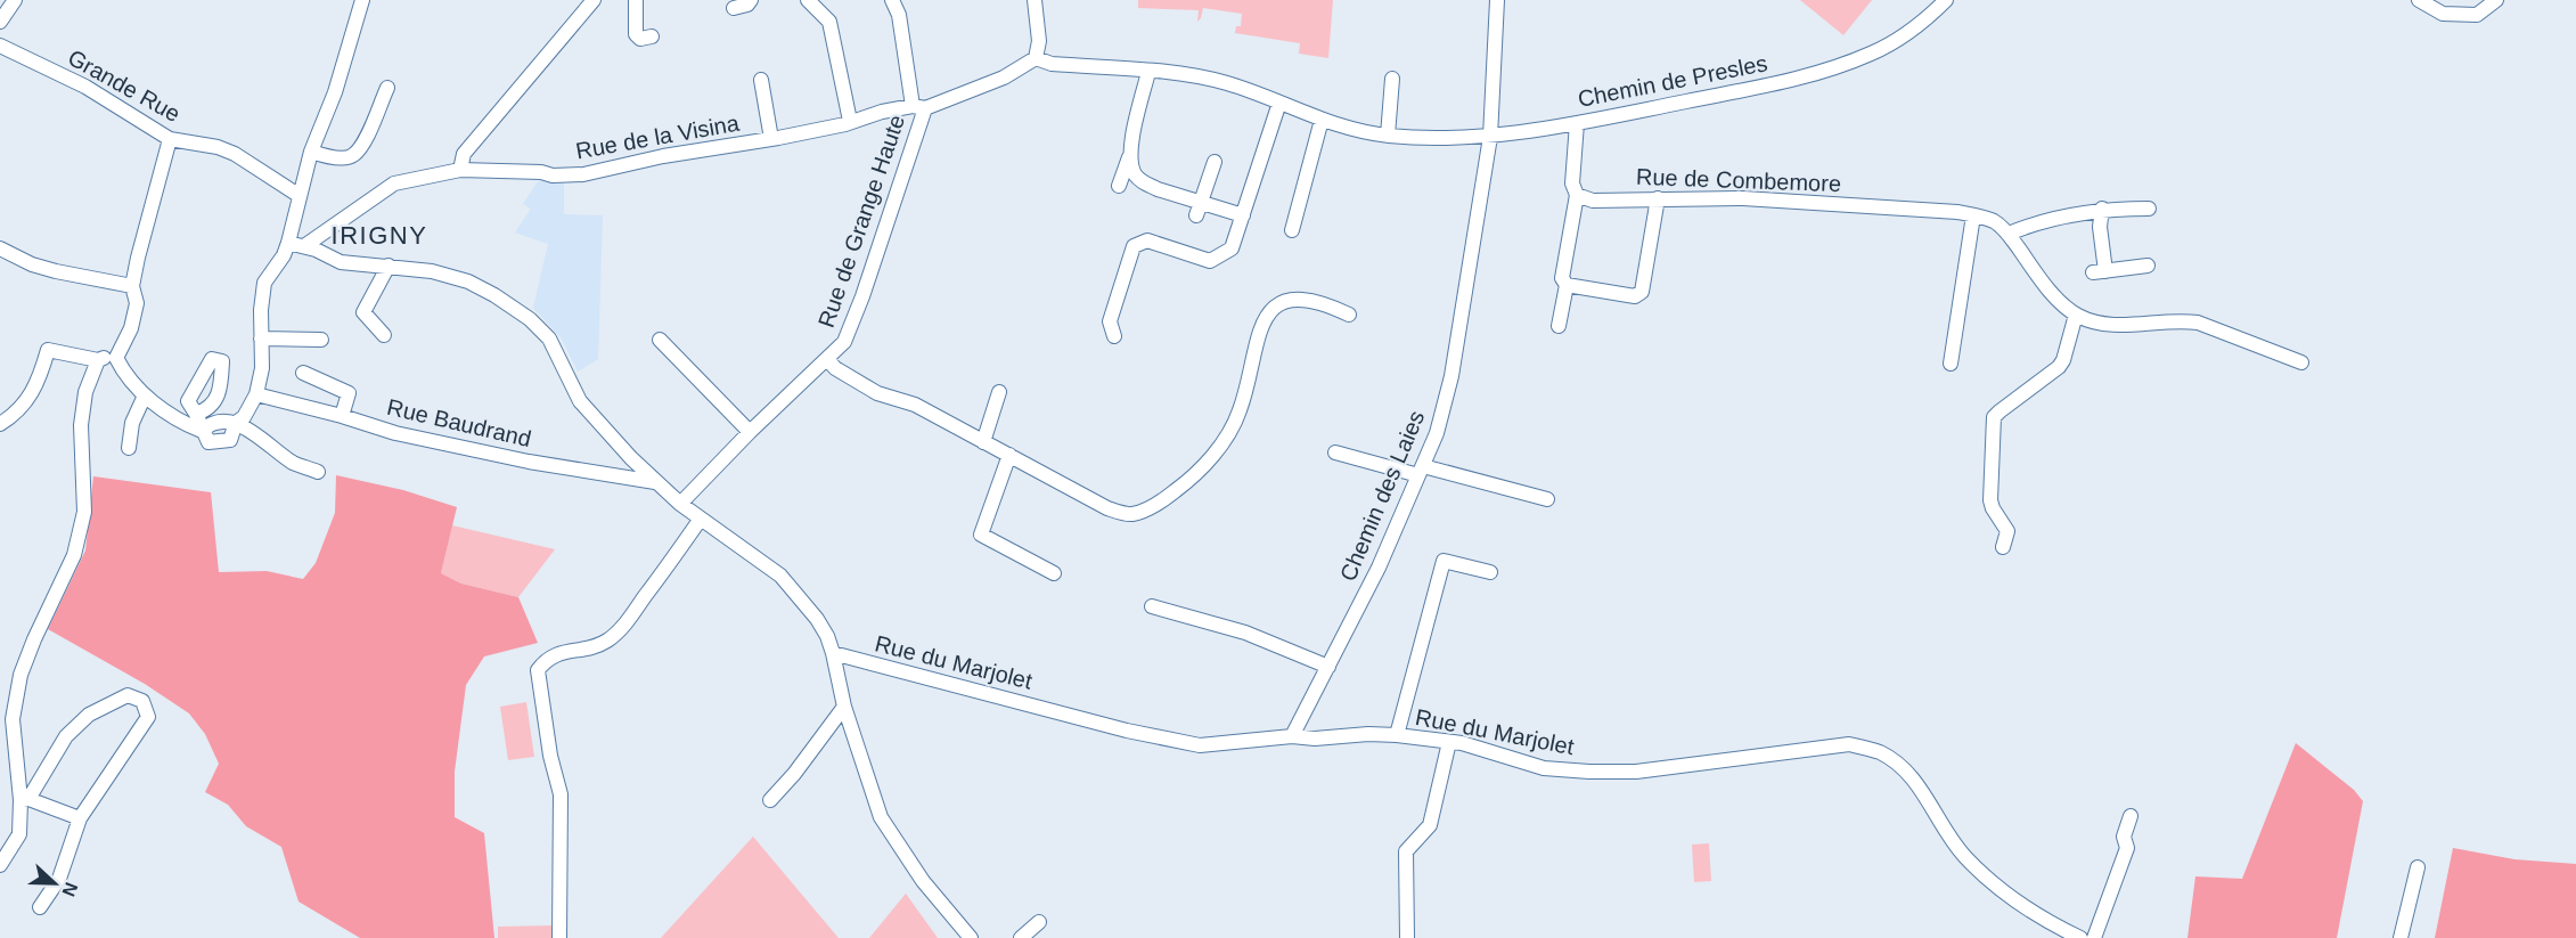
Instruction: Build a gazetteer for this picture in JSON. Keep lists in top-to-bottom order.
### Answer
{
  "streets": {
    "street": [
      "Chemin de Presles",
      "Grande Rue",
      "Rue de la Visina",
      "Rue de Combemore",
      "Rue de Grange Haute",
      "Rue Baudrand",
      "Chemin des Laies",
      "Rue du Marjolet"
    ]
  },
  "crossings": [
    ["Chemin de Presles", "Rue de la Visina"],
    ["Chemin de Presles", "Chemin des Laies"],
    ["Rue de la Visina", "Rue de Grange Haute"],
    ["Chemin des Laies", "Rue du Marjolet"]
  ],
  "districts": ["IRIGNY"],
  "north": "right"
}
